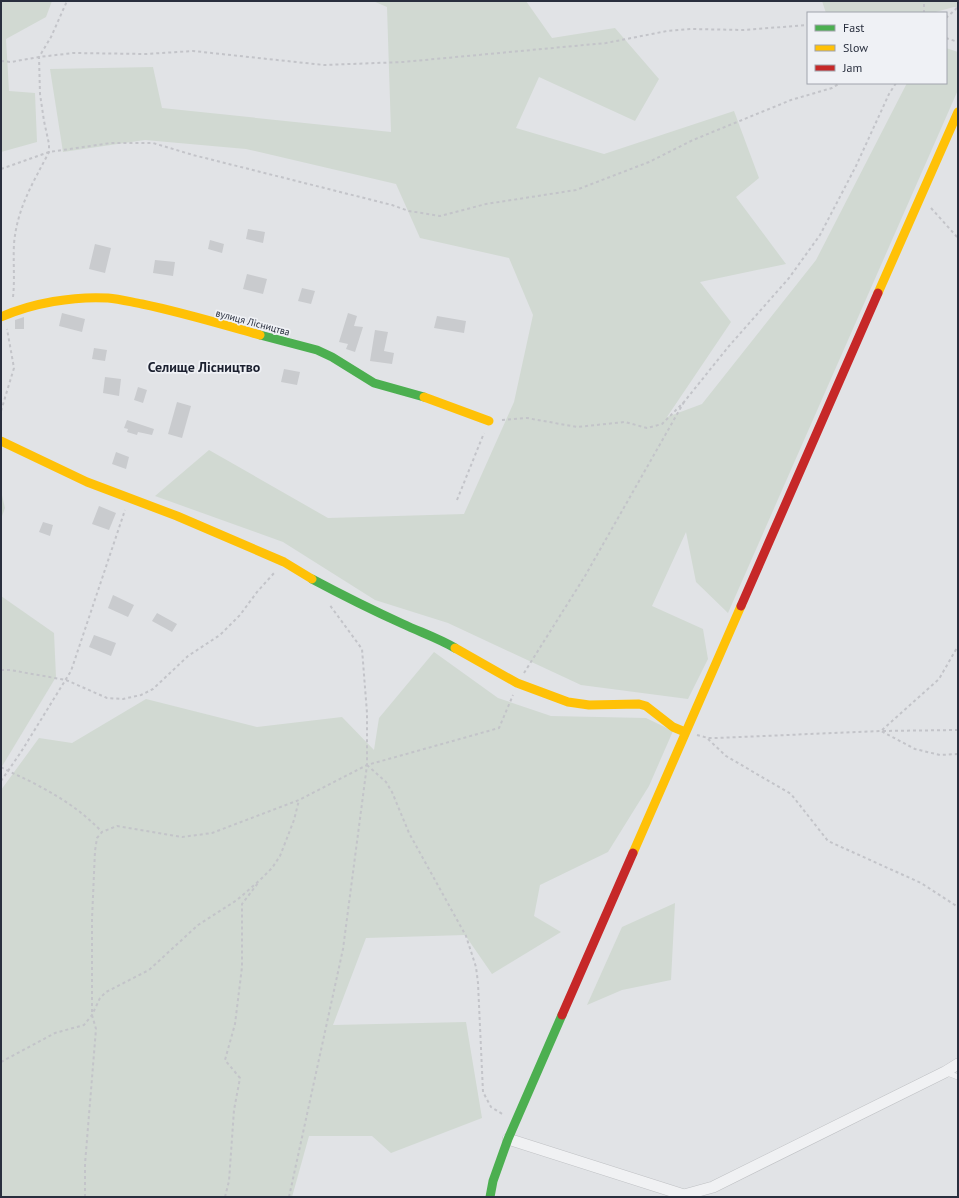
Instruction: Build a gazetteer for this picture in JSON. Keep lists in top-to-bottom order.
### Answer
{
  "streets": {
    "street": ["вулиця Лісництва"]
  },
  "districts": ["Селище Лісництво"],
  "legend": ["Fast", "Slow", "Jam"]
}
